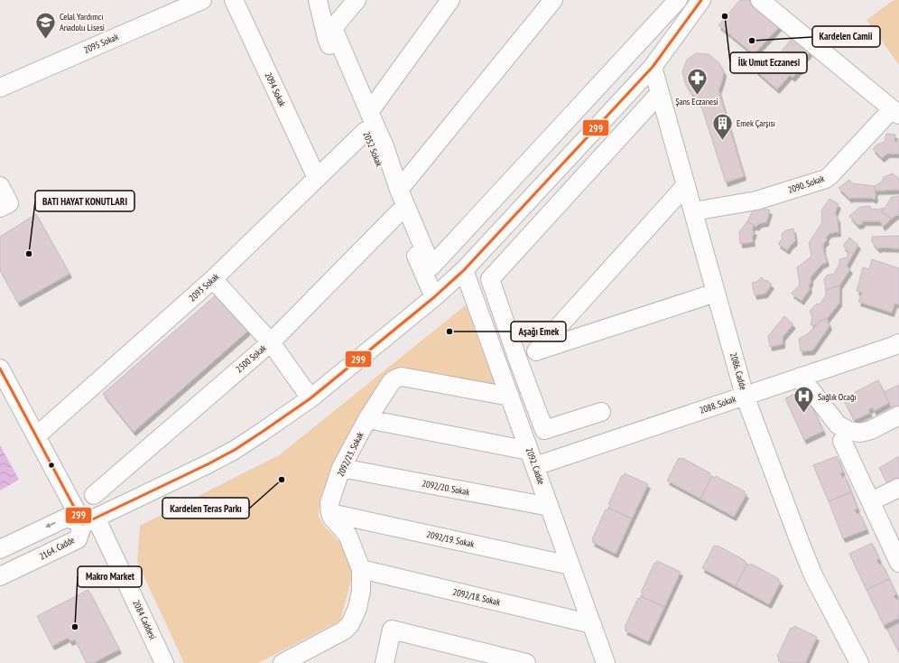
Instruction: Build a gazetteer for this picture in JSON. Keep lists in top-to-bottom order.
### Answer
{
  "streets": {
    "street": [
      "2095 Sokak",
      "2094 Sokak",
      "2052 Sokak",
      "2090. Sokak",
      "2093 Sokak",
      "2500 Sokak",
      "2086. Cadde",
      "2088. Sokak",
      "2092/23. Sokak",
      "2092. Cadde",
      "2092/20. Sokak",
      "2092/19. Sokak",
      "2164. Cadde",
      "2092/18. Sokak",
      "2084 Caddesi"
    ]
  },
  "crossings": [
    ["2094 Sokak", "2093 Sokak"],
    ["2052 Sokak", "2093 Sokak"],
    ["2052 Sokak", "2500 Sokak"],
    ["2090. Sokak", "2086. Cadde"],
    ["2093 Sokak", "2084 Caddesi"],
    ["2086. Cadde", "2088. Sokak"],
    ["2088. Sokak", "2092. Cadde"],
    ["2092/23. Sokak", "2092. Cadde"],
    ["2092/23. Sokak", "2092/20. Sokak"],
    ["2092/23. Sokak", "2092/19. Sokak"],
    ["2092. Cadde", "2092/20. Sokak"],
    ["2092. Cadde", "2092/19. Sokak"],
    ["2092. Cadde", "2092/18. Sokak"],
    ["2164. Cadde", "2084 Caddesi"]
  ],
  "places": {
    "other": [
      "İlk Umut Eczanesi",
      "Kardelen Camii",
      "BATI HAYAT KONUTLARI",
      "Aşağı Emek",
      "Kardelen Teras Parkı",
      "Makro Market"
    ],
    "school or university": ["Celal Yardımcı Anadolu Lisesi"],
    "pharmacy": ["Şans Eczanesi"],
    "building": ["Emek Çarşısı"],
    "hospital": ["Sağlık Ocağı"]
  },
  "lines": ["transit line 299"]
}
